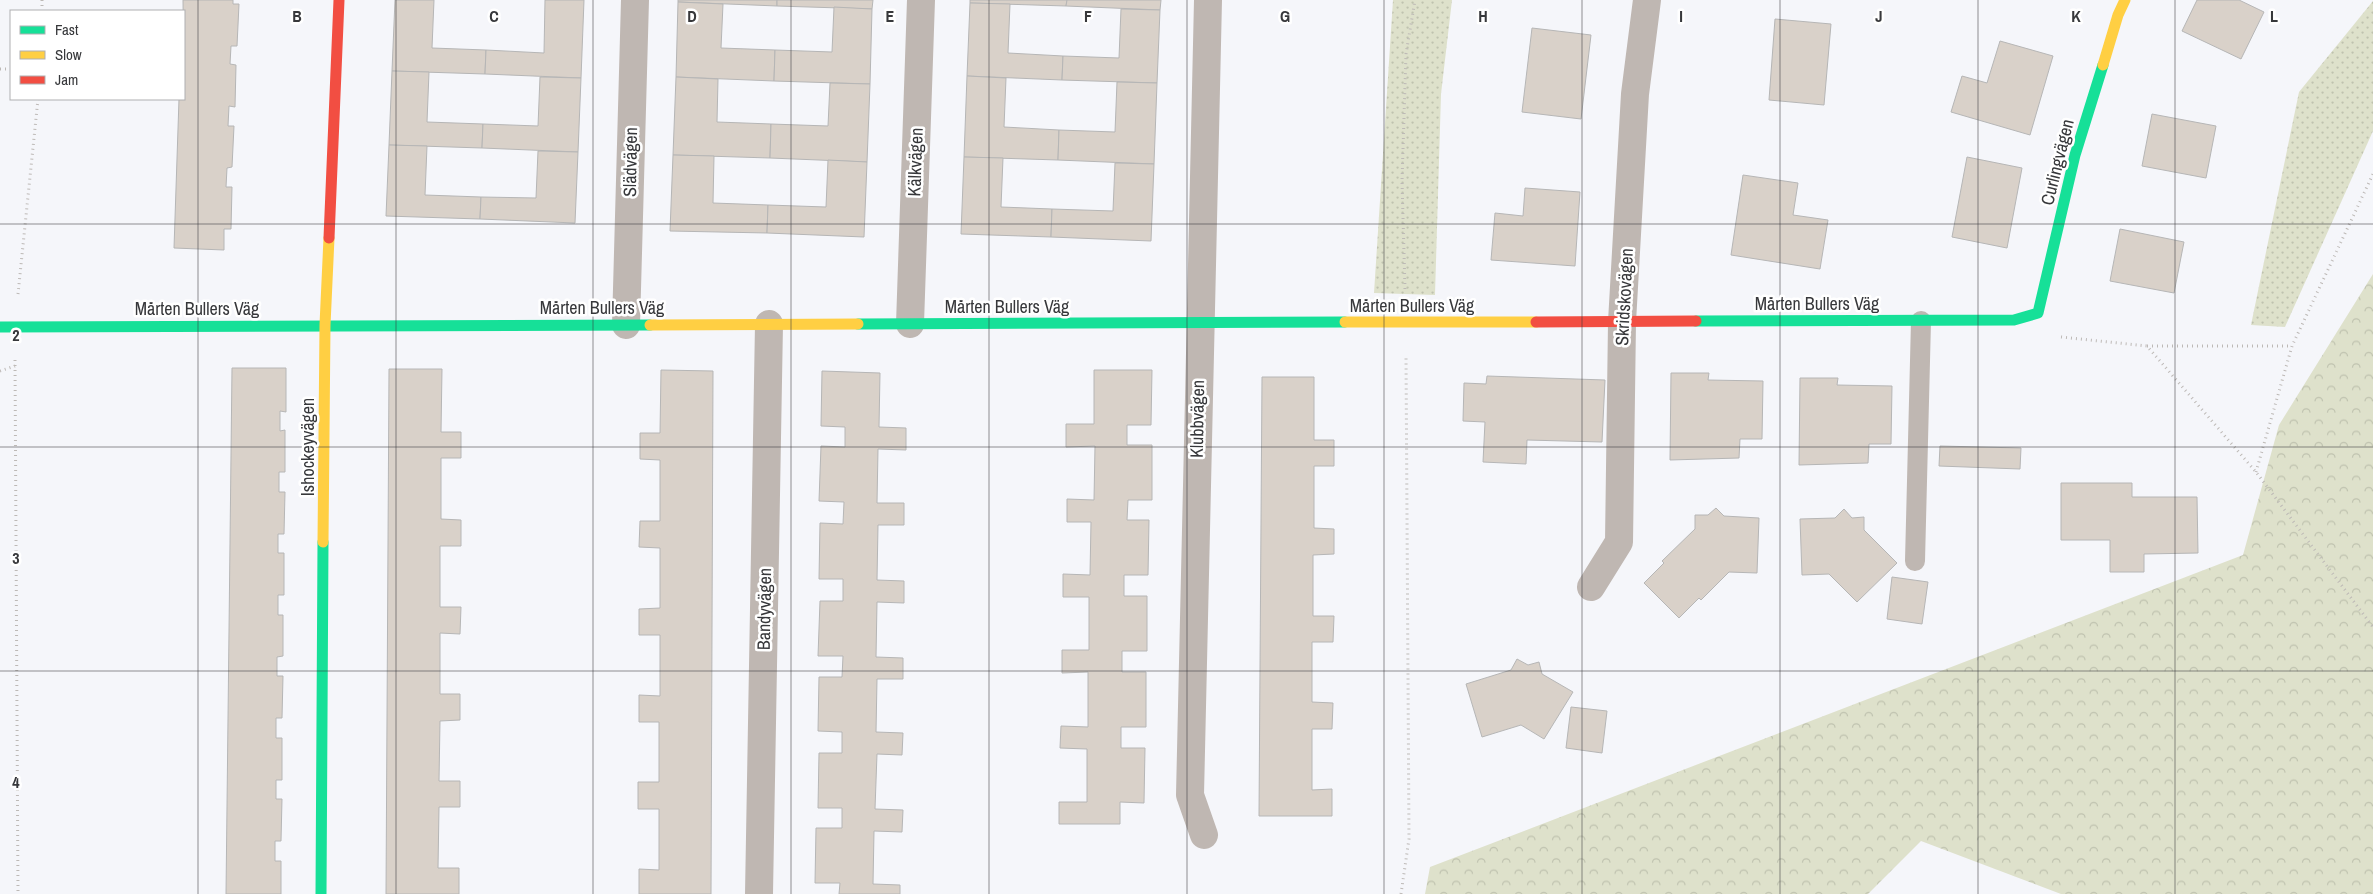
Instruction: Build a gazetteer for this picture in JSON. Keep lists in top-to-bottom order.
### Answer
{
  "streets": {
    "street": [
      "Slädvägen",
      "Kälkvägen",
      "Curlingvägen",
      "Skridskovägen",
      "Mårten Bullers Väg",
      "Klubbvägen",
      "Ishockeyvägen",
      "Bandyvägen"
    ]
  },
  "crossings": [
    ["Slädvägen", "Mårten Bullers Väg"],
    ["Kälkvägen", "Mårten Bullers Väg"],
    ["Curlingvägen", "Mårten Bullers Väg"],
    ["Skridskovägen", "Mårten Bullers Väg"],
    ["Mårten Bullers Väg", "Klubbvägen"],
    ["Mårten Bullers Väg", "Ishockeyvägen"],
    ["Mårten Bullers Väg", "Bandyvägen"]
  ],
  "legend": ["Fast", "Slow", "Jam"],
  "grid": {
    "columns": [
      "B",
      "C",
      "D",
      "E",
      "F",
      "G",
      "H",
      "I",
      "J",
      "K",
      "L"
    ],
    "rows": ["2", "3", "4"]
  }
}
